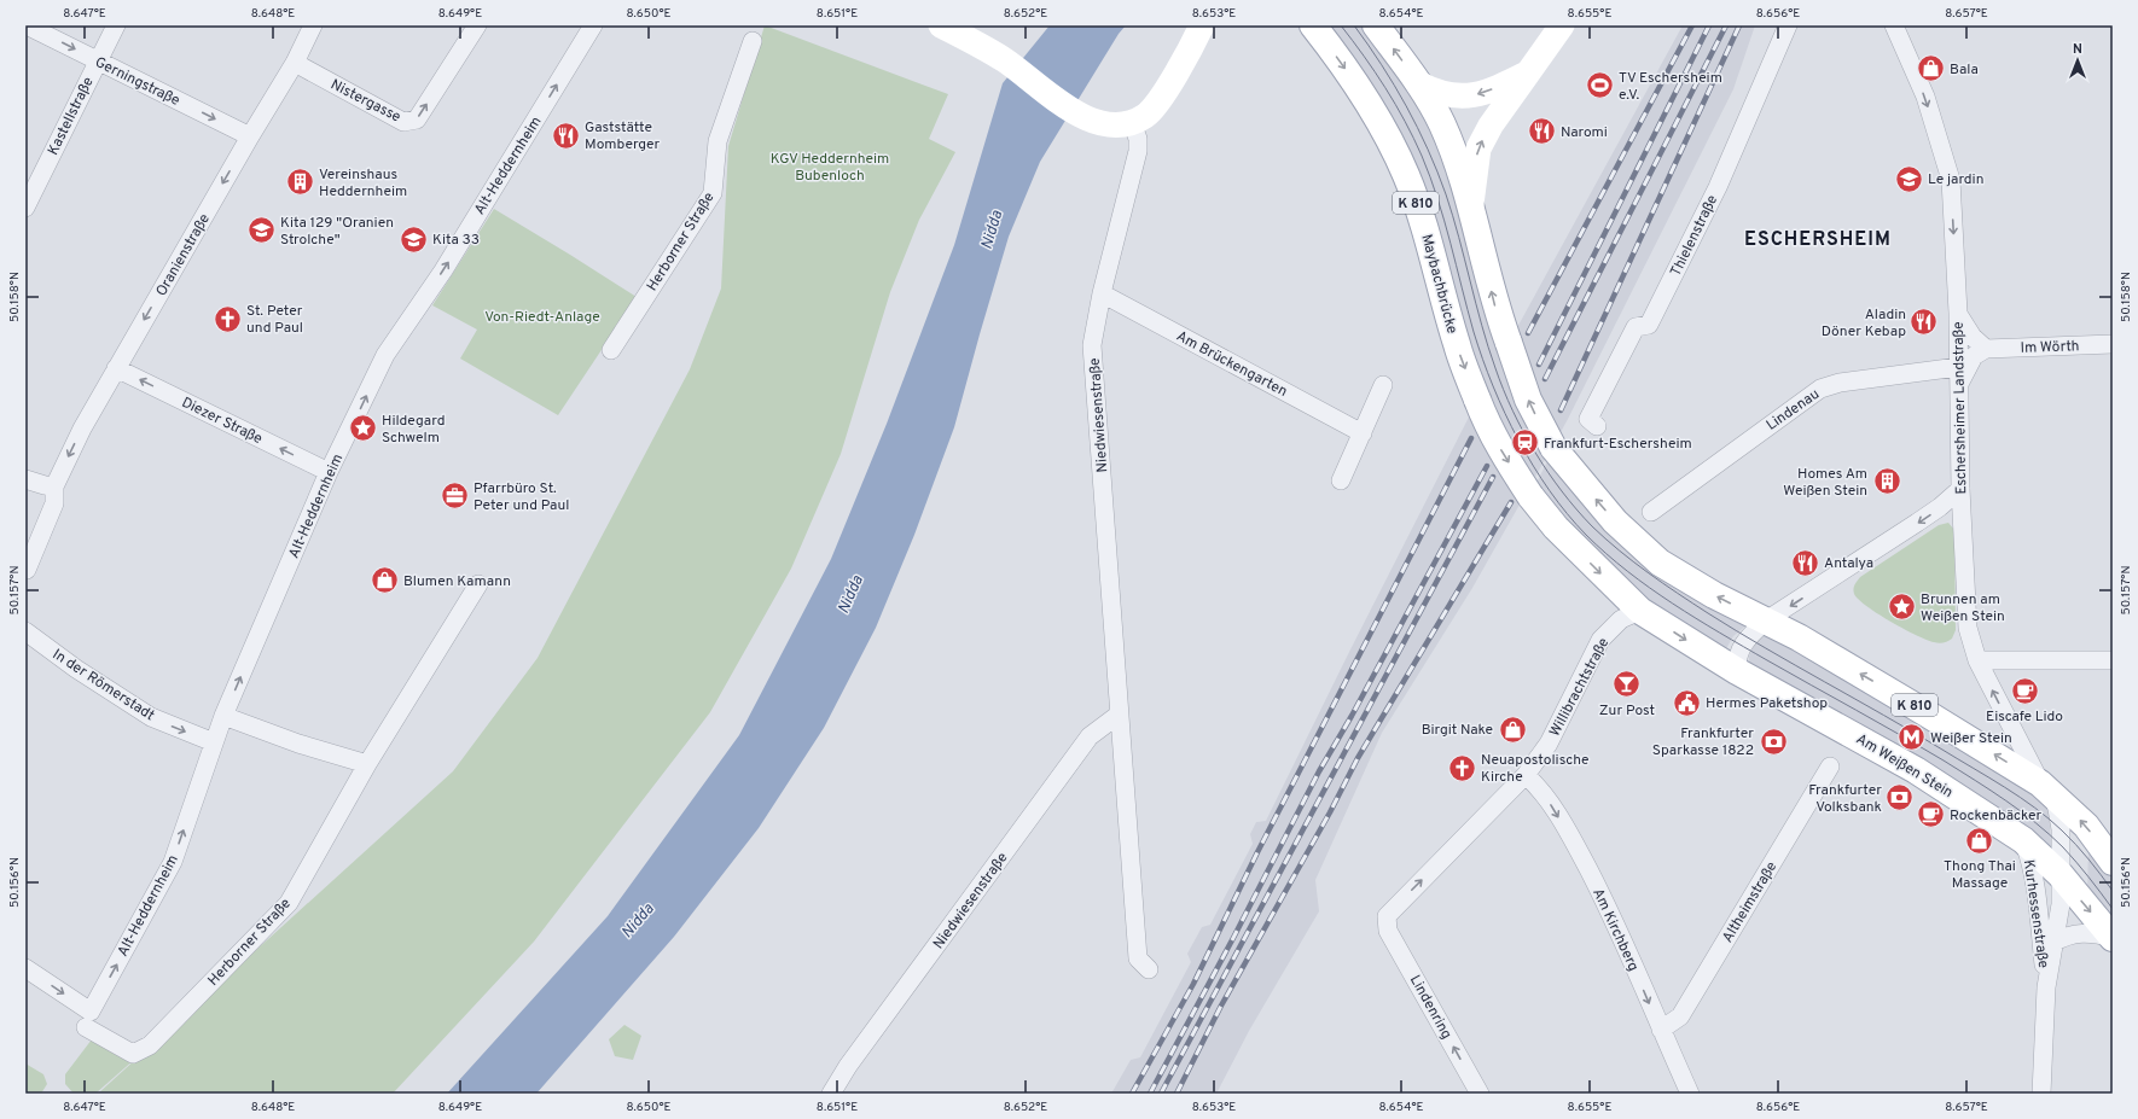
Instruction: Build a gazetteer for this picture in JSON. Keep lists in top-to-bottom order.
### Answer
{
  "streets": {
    "main road": [
      "K 810",
      "Maybachbrücke",
      "Eschersheimer Landstraße",
      "Am Weißen Stein"
    ],
    "street": [
      "Gerningstraße",
      "Nistergasse",
      "Kastellstraße",
      "Alt-Heddernheim",
      "Thielenstraße",
      "Herborner Straße",
      "Oranienstraße",
      "Im Wörth",
      "Am Brückengarten",
      "Lindenau",
      "Niedwiesenstraße",
      "Diezer Straße",
      "In der Römerstadt",
      "Willibrachtstraße",
      "Altheimstraße",
      "Kurhessenstraße",
      "Am Kirchberg",
      "Lindenring"
    ]
  },
  "crossings": [
    ["Gerningstraße", "Kastellstraße"],
    ["Gerningstraße", "Oranienstraße"],
    ["Nistergasse", "Oranienstraße"],
    ["Alt-Heddernheim", "Herborner Straße"],
    ["Alt-Heddernheim", "Diezer Straße"],
    ["Alt-Heddernheim", "In der Römerstadt"],
    ["K 810", "Eschersheimer Landstraße"],
    ["K 810", "Am Weißen Stein"],
    ["K 810", "Kurhessenstraße"],
    ["Oranienstraße", "Diezer Straße"],
    ["Maybachbrücke", "Am Weißen Stein"],
    ["Am Brückengarten", "Niedwiesenstraße"],
    ["Eschersheimer Landstraße", "Lindenau"],
    ["Eschersheimer Landstraße", "Am Weißen Stein"],
    ["Eschersheimer Landstraße", "Kurhessenstraße"],
    ["Willibrachtstraße", "Am Weißen Stein"],
    ["Willibrachtstraße", "Am Kirchberg"],
    ["Willibrachtstraße", "Lindenring"],
    ["Am Weißen Stein", "Kurhessenstraße"],
    ["Altheimstraße", "Am Kirchberg"]
  ],
  "one_way": [
    "Gerningstraße",
    "Alt-Heddernheim",
    "Oranienstraße",
    "Diezer Straße",
    "In der Römerstadt",
    "Willibrachtstraße",
    "Am Kirchberg",
    "Lindenring"
  ],
  "districts": ["ESCHERSHEIM"],
  "water": ["Nidda"],
  "parks": ["KGV Heddernheim Bubenloch", "Von-Riedt-Anlage"],
  "places": {
    "shop": [
      "Bala",
      "Blumen Kamann",
      "Birgit Nake",
      "Thong Thai Massage"
    ],
    "sports": ["TV Eschersheim e.V."],
    "restaurant": [
      "Naromi",
      "Gaststätte Momberger",
      "Aladin Döner Kebap",
      "Antalya"
    ],
    "school or university": ["Le jardin", "Kita 129 \"Oranien Strolche\"", "Kita 33"],
    "building": ["Vereinshaus Heddernheim", "Homes Am Weißen Stein"],
    "church": ["St. Peter und Paul", "Neuapostolische Kirche"],
    "place": ["Hildegard Schwelm", "Brunnen am Weißen Stein"],
    "station": ["Frankfurt-Eschersheim"],
    "office": ["Pfarrbüro St. Peter und Paul"],
    "bar": ["Zur Post"],
    "cafe": ["Eiscafe Lido", "Rockenbäcker"],
    "public building": ["Hermes Paketshop"],
    "metro station": ["Weißer Stein"],
    "bank": ["Frankfurter Sparkasse 1822", "Frankfurter Volksbank"]
  },
  "north": "top",
  "coordinates": [
    "8.647°E",
    "8.648°E",
    "8.649°E",
    "8.650°E",
    "8.651°E",
    "8.652°E",
    "8.653°E",
    "8.654°E",
    "8.655°E",
    "8.656°E",
    "8.657°E",
    "50.158°N",
    "50.157°N",
    "50.156°N"
  ]
}
